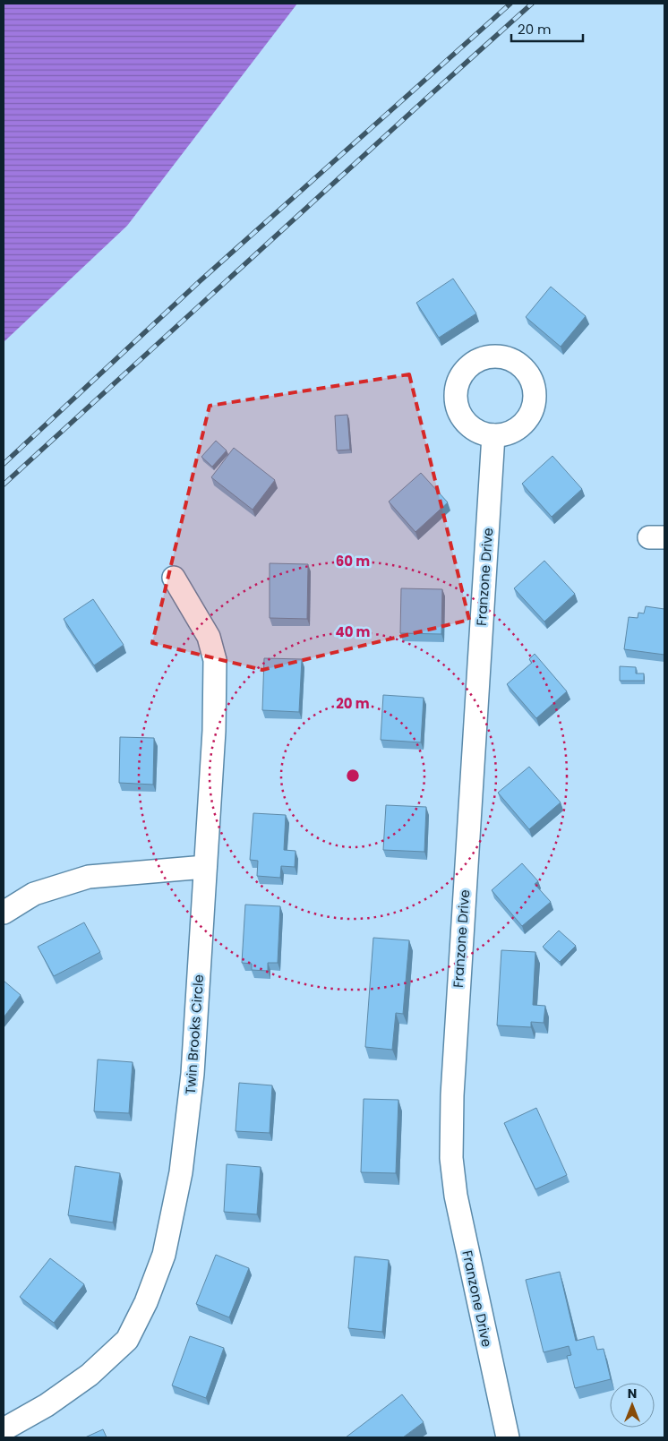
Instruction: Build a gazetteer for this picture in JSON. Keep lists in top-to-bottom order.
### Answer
{
  "streets": {
    "street": ["Franzone Drive", "Twin Brooks Circle"]
  },
  "scale_bar": "20 m",
  "north": "top",
  "rings": ["60 m", "40 m", "20 m"]
}
